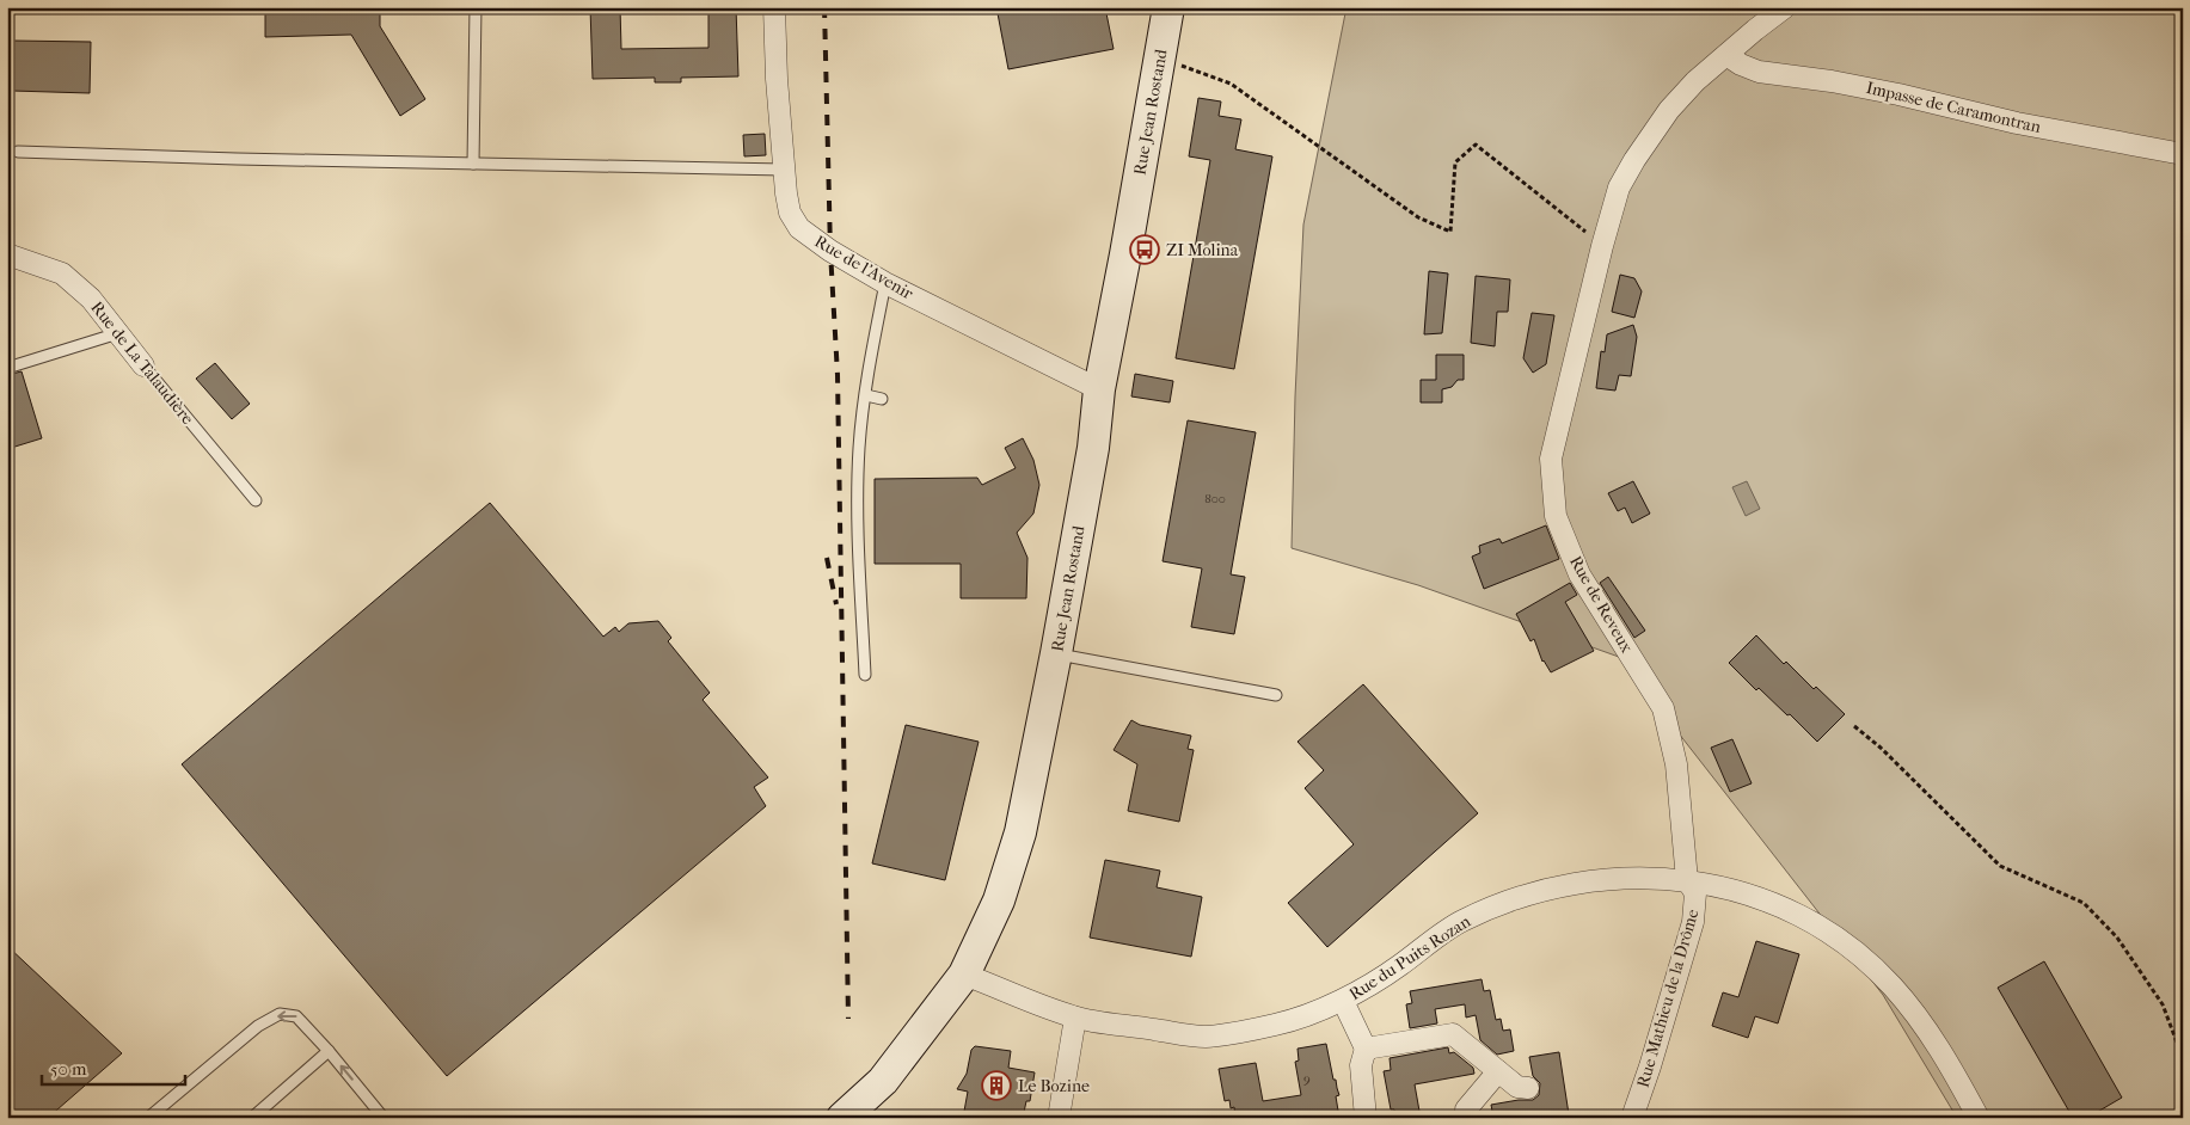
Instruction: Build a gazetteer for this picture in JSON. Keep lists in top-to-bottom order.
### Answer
{
  "streets": {
    "main road": ["Rue Jean Rostand"],
    "street": [
      "Impasse de Caramontran",
      "Rue de l'Avenir",
      "Rue de La Talaudière",
      "Rue de Reveux",
      "Rue du Puits Rozan",
      "Rue Mathieu de la Drôme"
    ]
  },
  "crossings": [
    ["Impasse de Caramontran", "Rue de Reveux"],
    ["Rue Jean Rostand", "Rue de l'Avenir"],
    ["Rue Jean Rostand", "Rue du Puits Rozan"],
    ["Rue de Reveux", "Rue du Puits Rozan"],
    ["Rue de Reveux", "Rue Mathieu de la Drôme"],
    ["Rue du Puits Rozan", "Rue Mathieu de la Drôme"]
  ],
  "places": {
    "bus stop": ["ZI Molina"],
    "building": ["Le Bozine"]
  },
  "house_numbers": ["800", "9"],
  "scale_bar": "50 m"
}
